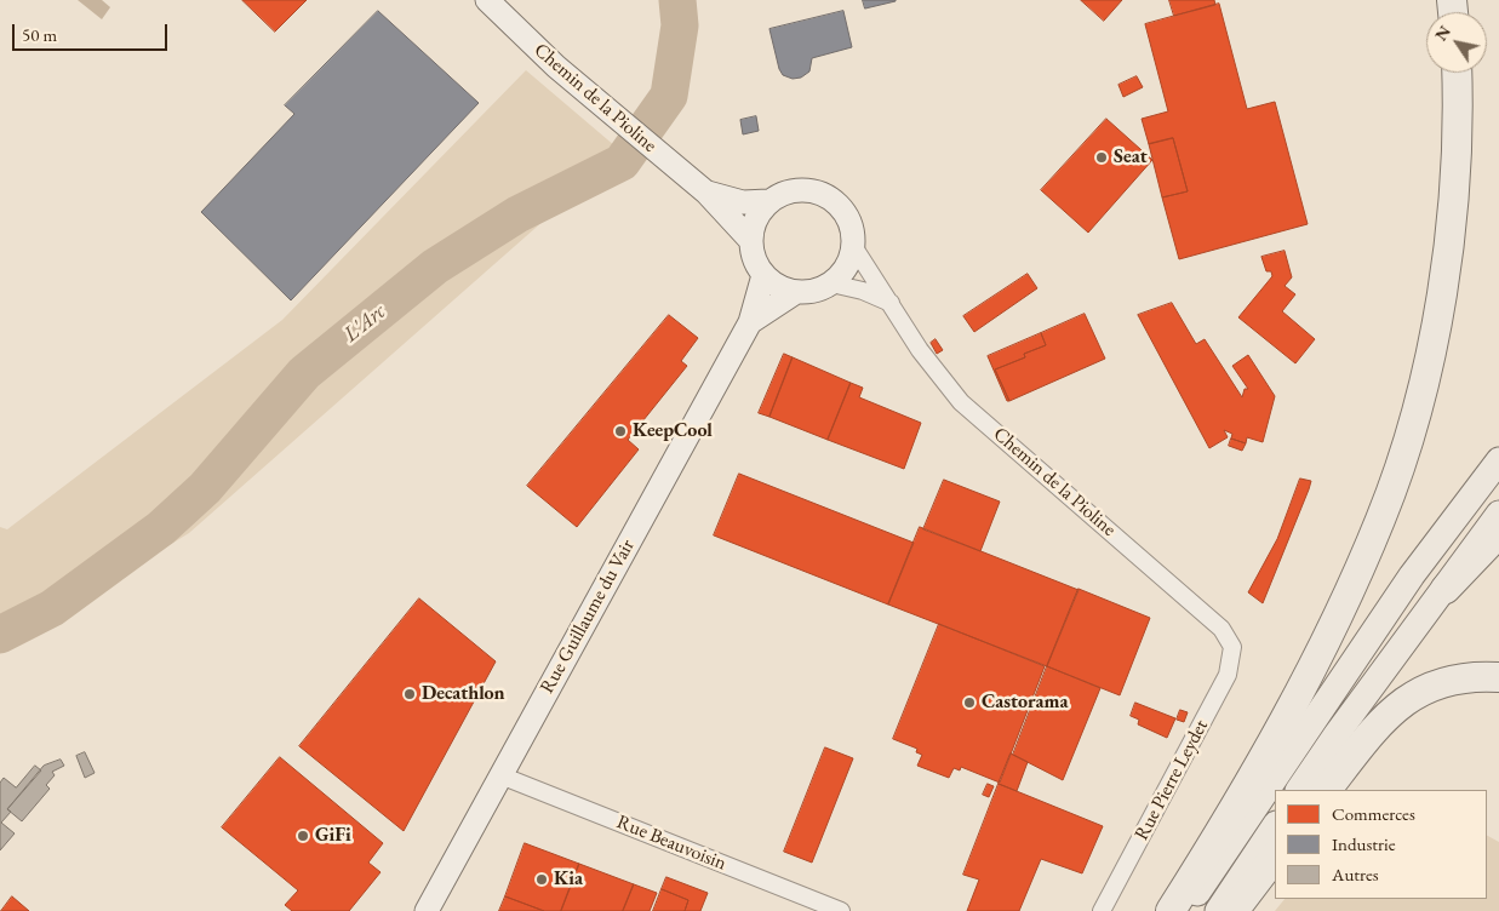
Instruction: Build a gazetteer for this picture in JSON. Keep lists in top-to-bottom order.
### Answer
{
  "streets": {
    "main road": ["Chemin de la Pioline", "Rue Guillaume du Vair"],
    "street": ["Rue Pierre Leydet", "Rue Beauvoisin"]
  },
  "crossings": [
    ["Chemin de la Pioline", "Rue Guillaume du Vair"],
    ["Chemin de la Pioline", "Rue Pierre Leydet"],
    ["Rue Guillaume du Vair", "Rue Beauvoisin"]
  ],
  "water": ["L'Arc"],
  "places": [
    "Seat",
    "KeepCool",
    "Decathlon",
    "Castorama",
    "GiFi",
    "Kia"
  ],
  "legend": ["Commerces", "Industrie", "Autres"],
  "scale_bar": "50 m",
  "north": "top left"
}
